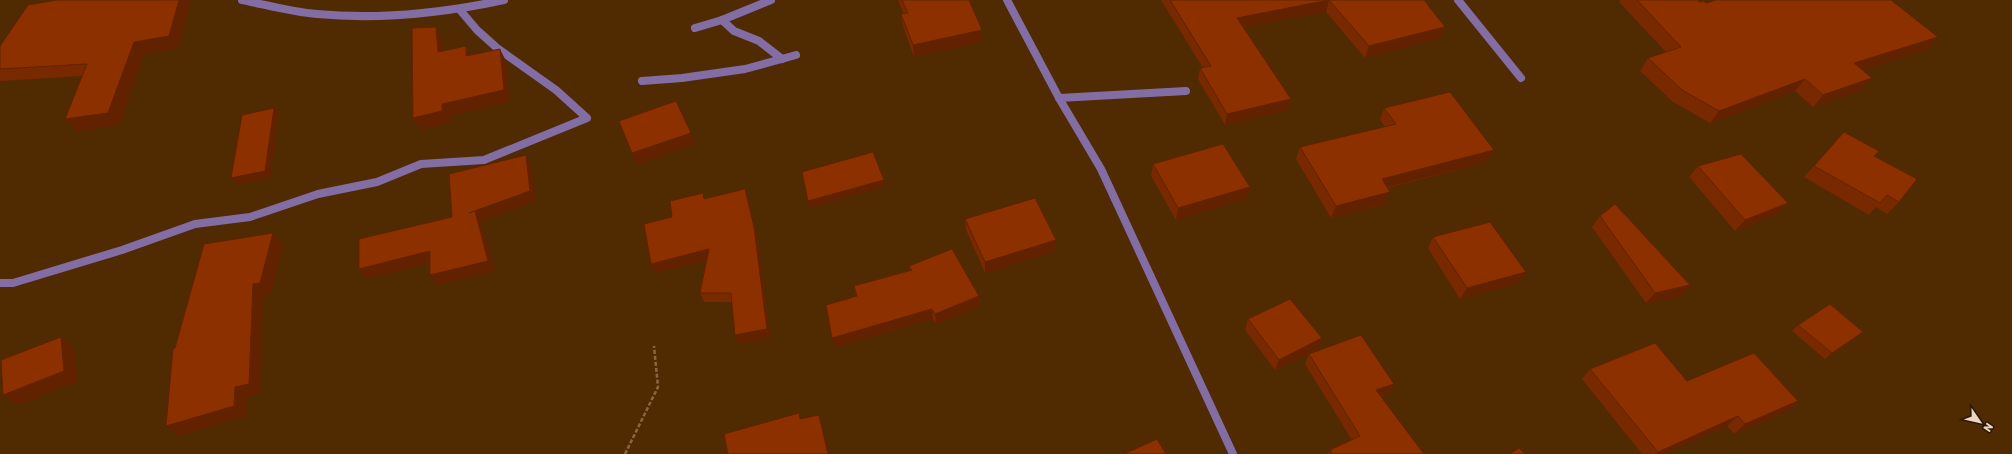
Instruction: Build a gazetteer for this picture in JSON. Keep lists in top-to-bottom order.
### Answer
{
  "north": "bottom right"
}
